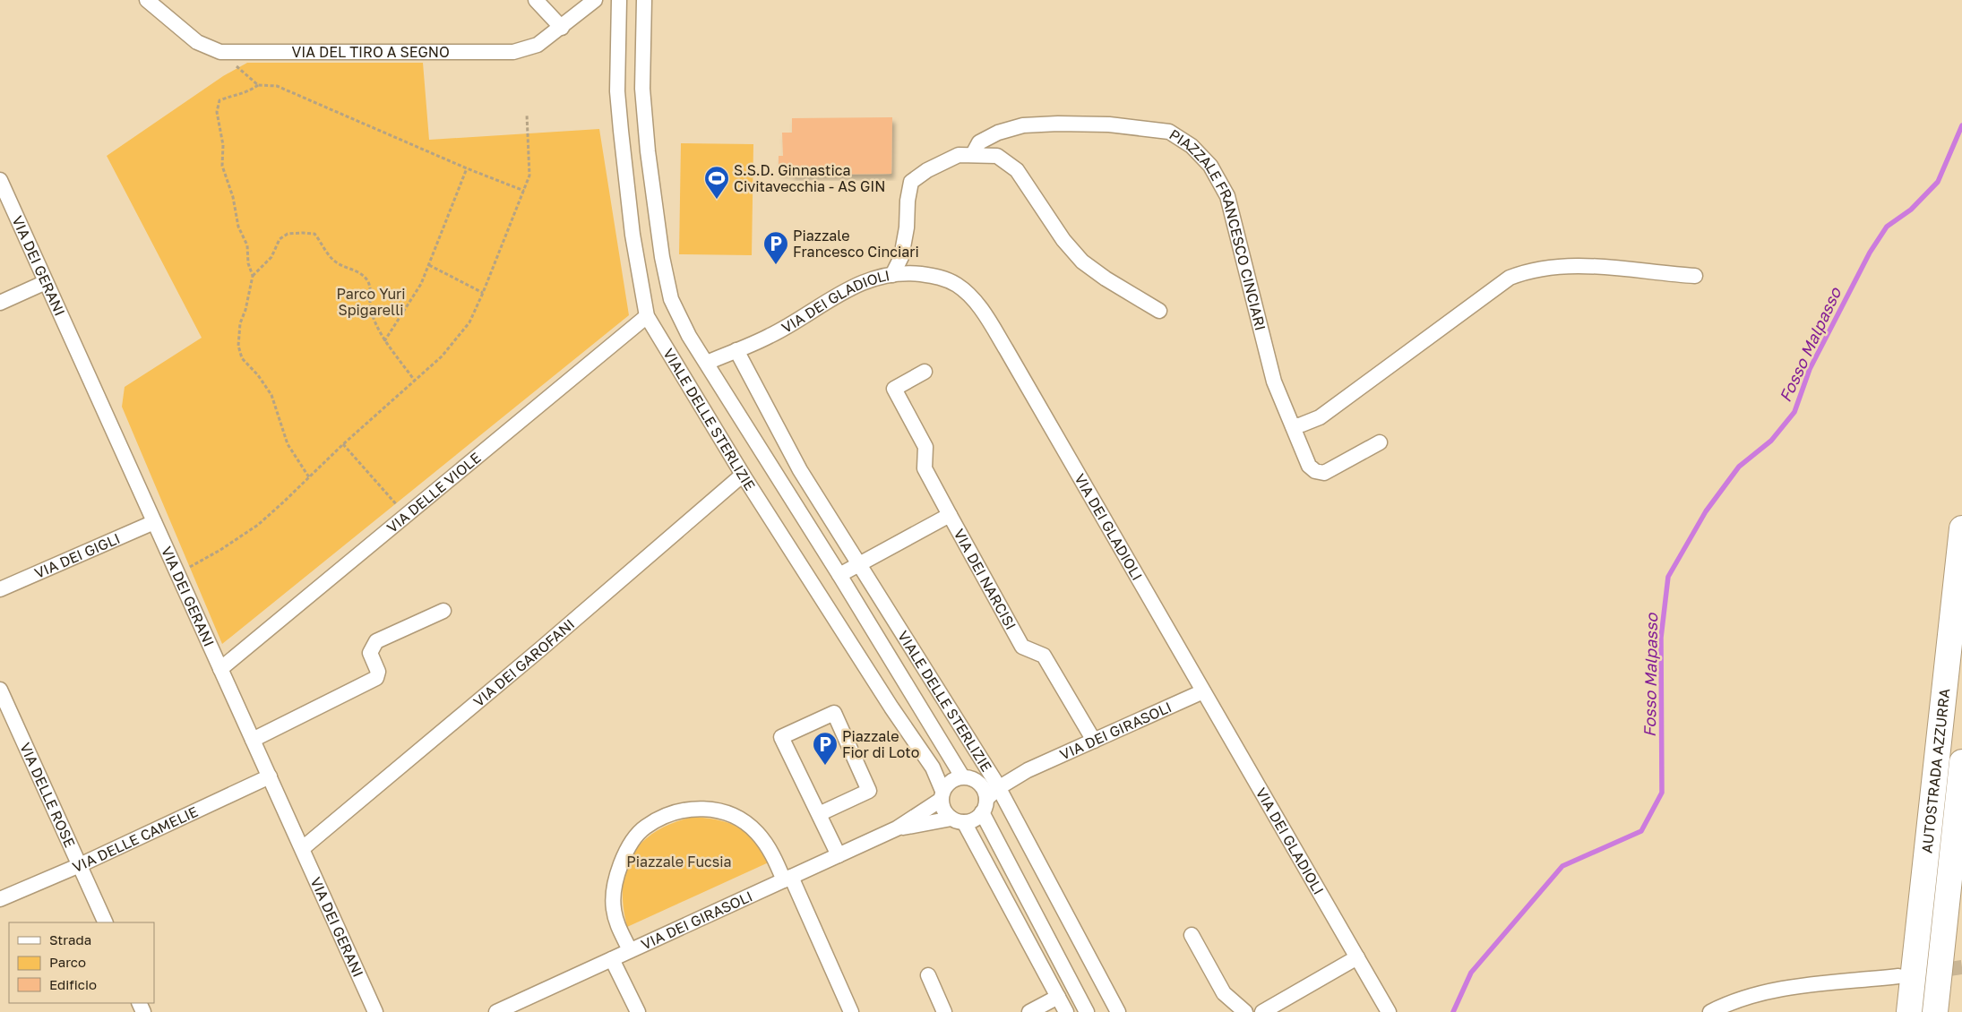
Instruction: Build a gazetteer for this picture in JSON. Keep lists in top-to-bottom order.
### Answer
{
  "streets": {
    "highway": ["AUTOSTRADA AZZURRA"],
    "street": [
      "VIA DEL TIRO A SEGNO",
      "PIAZZALE FRANCESCO CINCIARI",
      "VIA DEI GERANI",
      "VIA DEI GLADIOLI",
      "VIALE DELLE STERLIZIE",
      "VIA DELLE VIOLE",
      "VIA DEI GIGLI",
      "VIA DEI NARCISI",
      "VIA DEI GAROFANI",
      "VIA DEI GIRASOLI",
      "VIA DELLE ROSE",
      "VIA DELLE CAMELIE"
    ]
  },
  "crossings": [
    ["VIA DEI GERANI", "VIA DELLE VIOLE"],
    ["VIA DEI GERANI", "VIA DEI GIGLI"],
    ["VIA DEI GERANI", "VIA DEI GAROFANI"],
    ["VIA DEI GERANI", "VIA DELLE CAMELIE"],
    ["VIA DEI GLADIOLI", "VIALE DELLE STERLIZIE"],
    ["VIA DEI GLADIOLI", "VIA DEI GIRASOLI"],
    ["VIALE DELLE STERLIZIE", "VIA DELLE VIOLE"],
    ["VIALE DELLE STERLIZIE", "VIA DEI NARCISI"],
    ["VIALE DELLE STERLIZIE", "VIA DEI GAROFANI"],
    ["VIALE DELLE STERLIZIE", "VIA DEI GIRASOLI"],
    ["VIA DEI NARCISI", "VIA DEI GIRASOLI"],
    ["VIA DELLE ROSE", "VIA DELLE CAMELIE"]
  ],
  "water": ["Fosso Malpasso"],
  "parks": ["Parco Yuri Spigarelli", "Piazzale Fucsia"],
  "places": {
    "sports": ["S.S.D. Ginnastica Civitavecchia - AS GIN"],
    "parking": ["Piazzale Francesco Cinciari", "Piazzale Fior di Loto"]
  },
  "legend": ["Strada", "Parco", "Edificio"]
}
